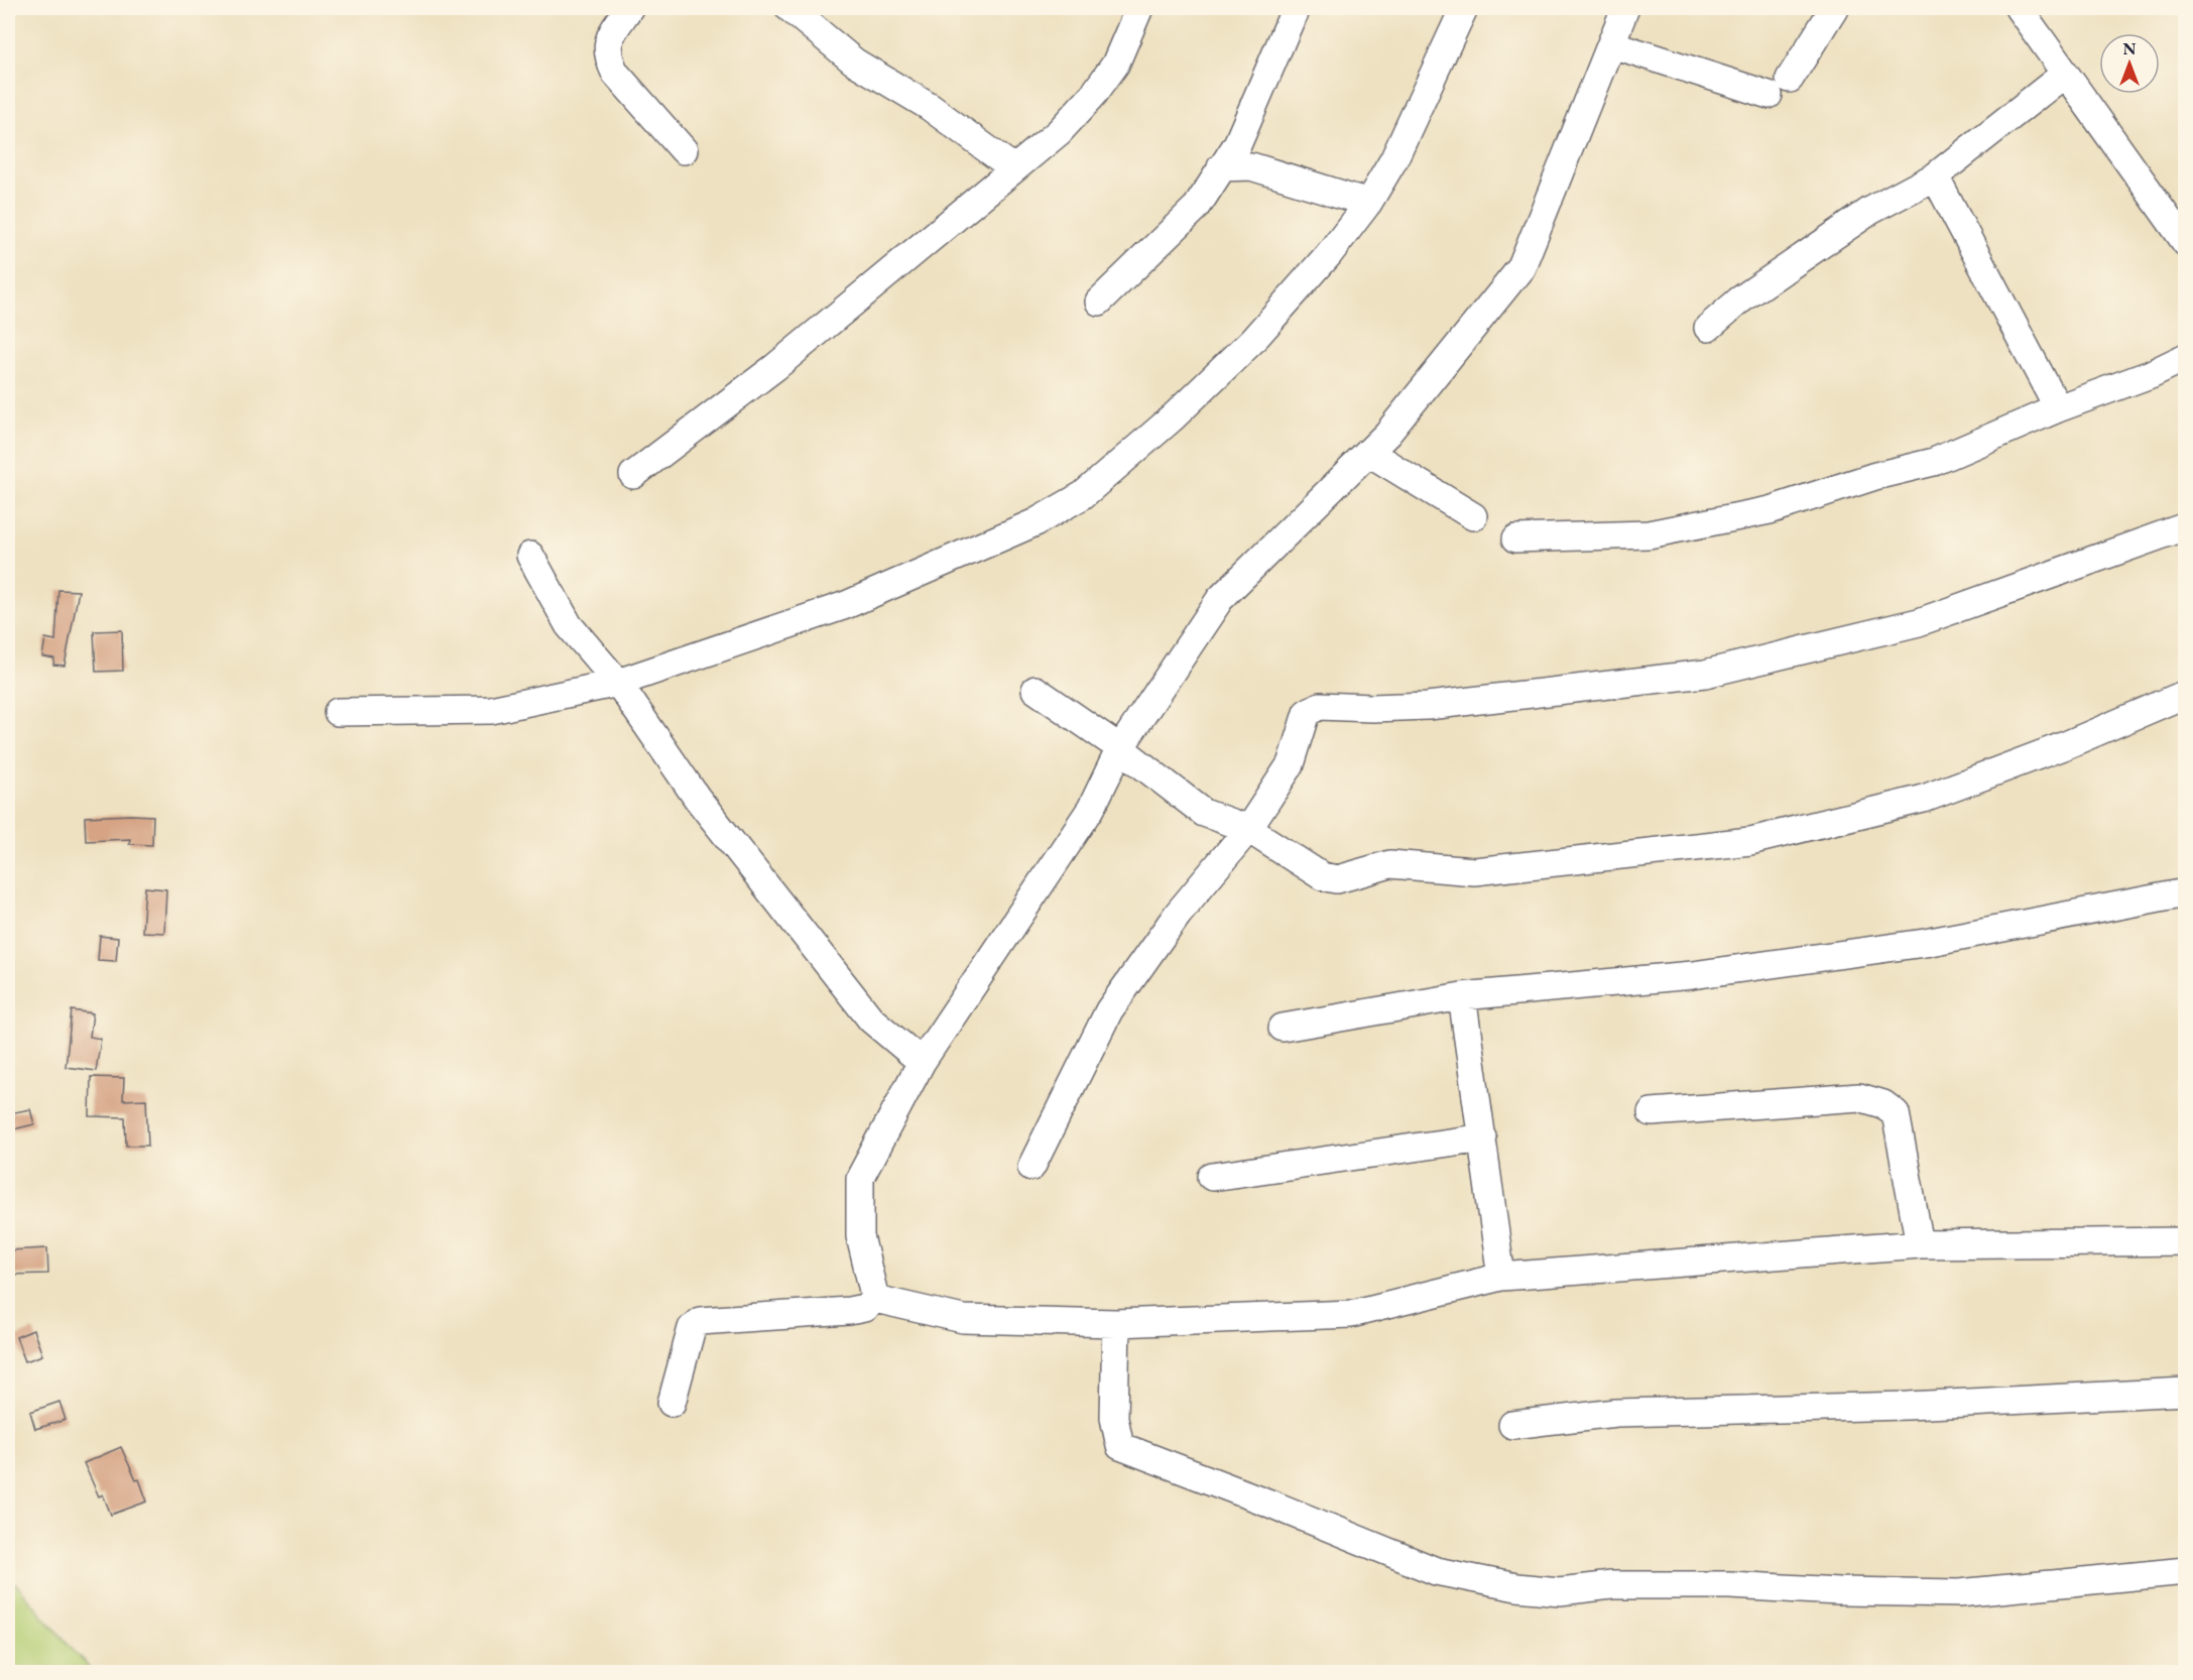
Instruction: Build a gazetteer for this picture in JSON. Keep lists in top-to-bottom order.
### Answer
{
  "north": "top"
}
